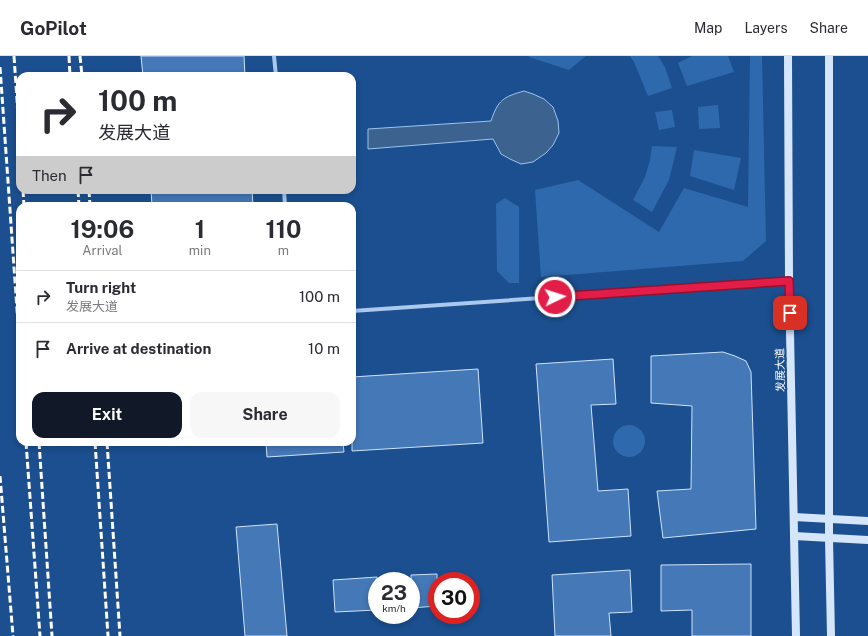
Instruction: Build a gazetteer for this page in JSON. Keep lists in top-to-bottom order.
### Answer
{
  "streets": {
    "main road": ["发展大道"]
  },
  "page": {
    "header": "GoPilot",
    "nav": ["Map", "Layers", "Share"],
    "turn": ["100 m", "发展大道"],
    "then": "Then",
    "eta": [
      "19:06",
      "Arrival",
      "1",
      "min",
      "110",
      "m"
    ],
    "list": [
      {
        "name": "Turn right",
        "note": "发展大道",
        "value": "100 m"
      },
      {
        "name": "Arrive at destination",
        "value": "10 m"
      }
    ],
    "buttons": ["Exit", "Share"],
    "speed": "23 km/h",
    "limit": "30"
  }
}
